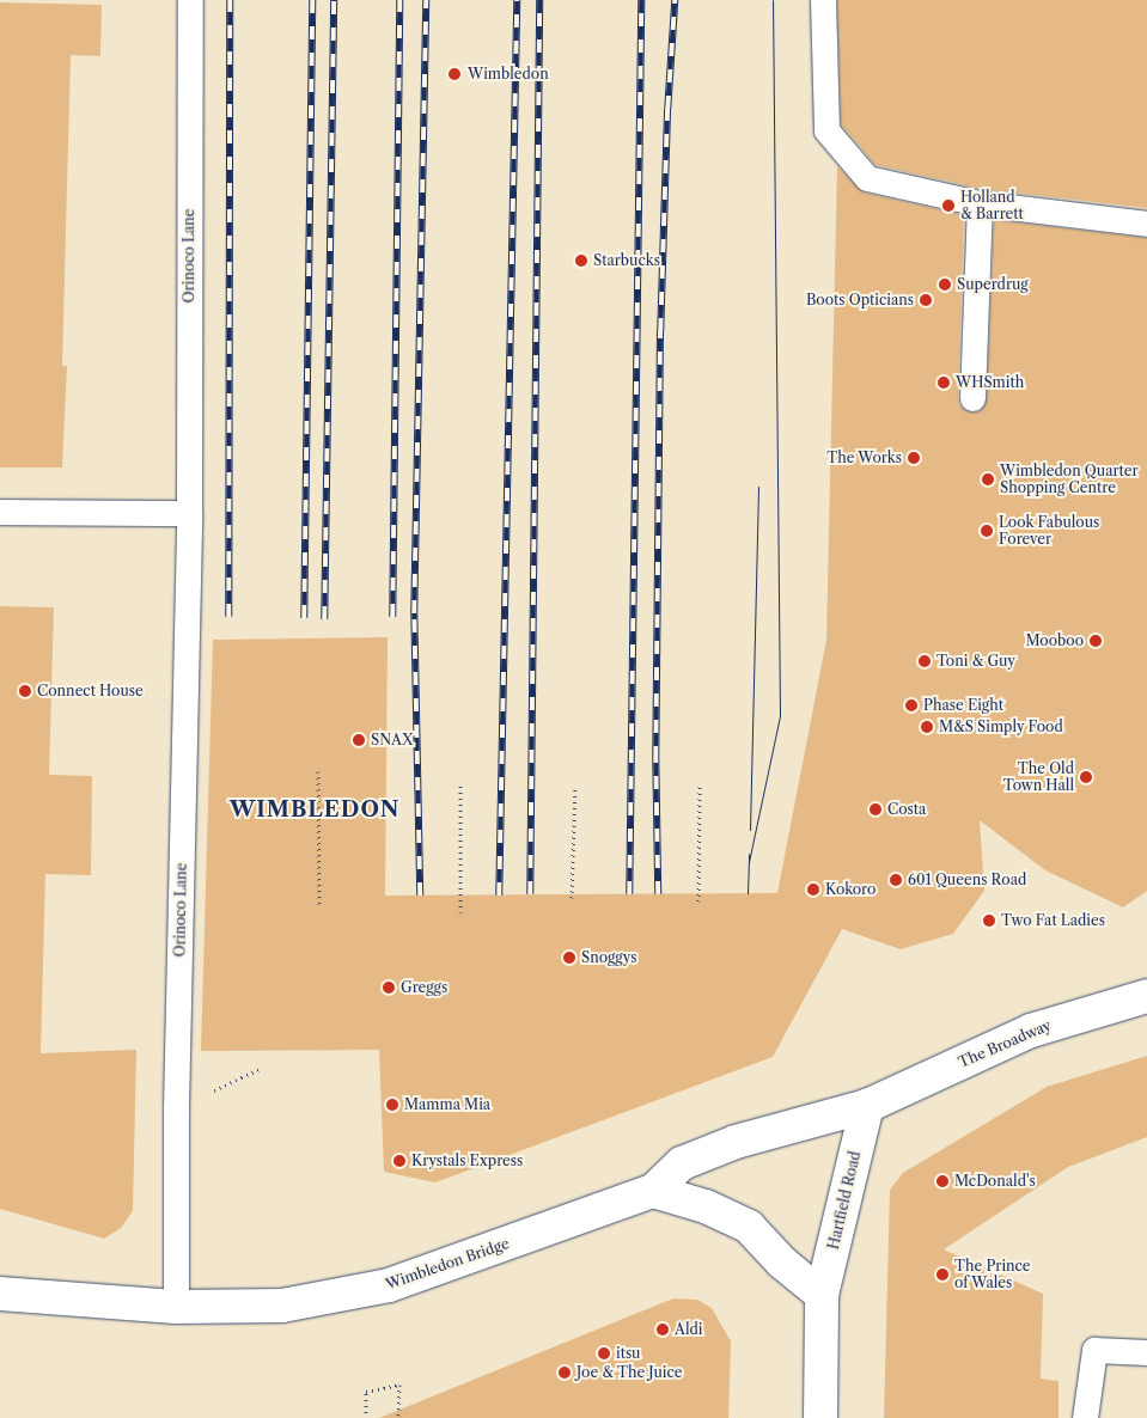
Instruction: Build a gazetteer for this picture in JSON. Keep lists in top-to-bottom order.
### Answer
{
  "streets": {
    "main road": ["The Broadway", "Hartfield Road", "Wimbledon Bridge"],
    "lane": ["Orinoco Lane"]
  },
  "crossings": [
    ["Orinoco Lane", "Wimbledon Bridge"],
    ["The Broadway", "Hartfield Road"],
    ["The Broadway", "Wimbledon Bridge"],
    ["Hartfield Road", "Wimbledon Bridge"]
  ],
  "districts": ["WIMBLEDON"],
  "places": [
    "Wimbledon",
    "Holland & Barrett",
    "Starbucks",
    "Superdrug",
    "Boots Opticians",
    "WHSmith",
    "The Works",
    "Wimbledon Quarter Shopping Centre",
    "Look Fabulous Forever",
    "Mooboo",
    "Toni & Guy",
    "Connect House",
    "Phase Eight",
    "M&S Simply Food",
    "SNAX",
    "The Old Town Hall",
    "Costa",
    "601 Queens Road",
    "Kokoro",
    "Two Fat Ladies",
    "Snoggys",
    "Greggs",
    "Mamma Mia",
    "Krystals Express",
    "McDonald's",
    "The Prince of Wales",
    "Aldi",
    "itsu",
    "Joe & The Juice"
  ]
}
